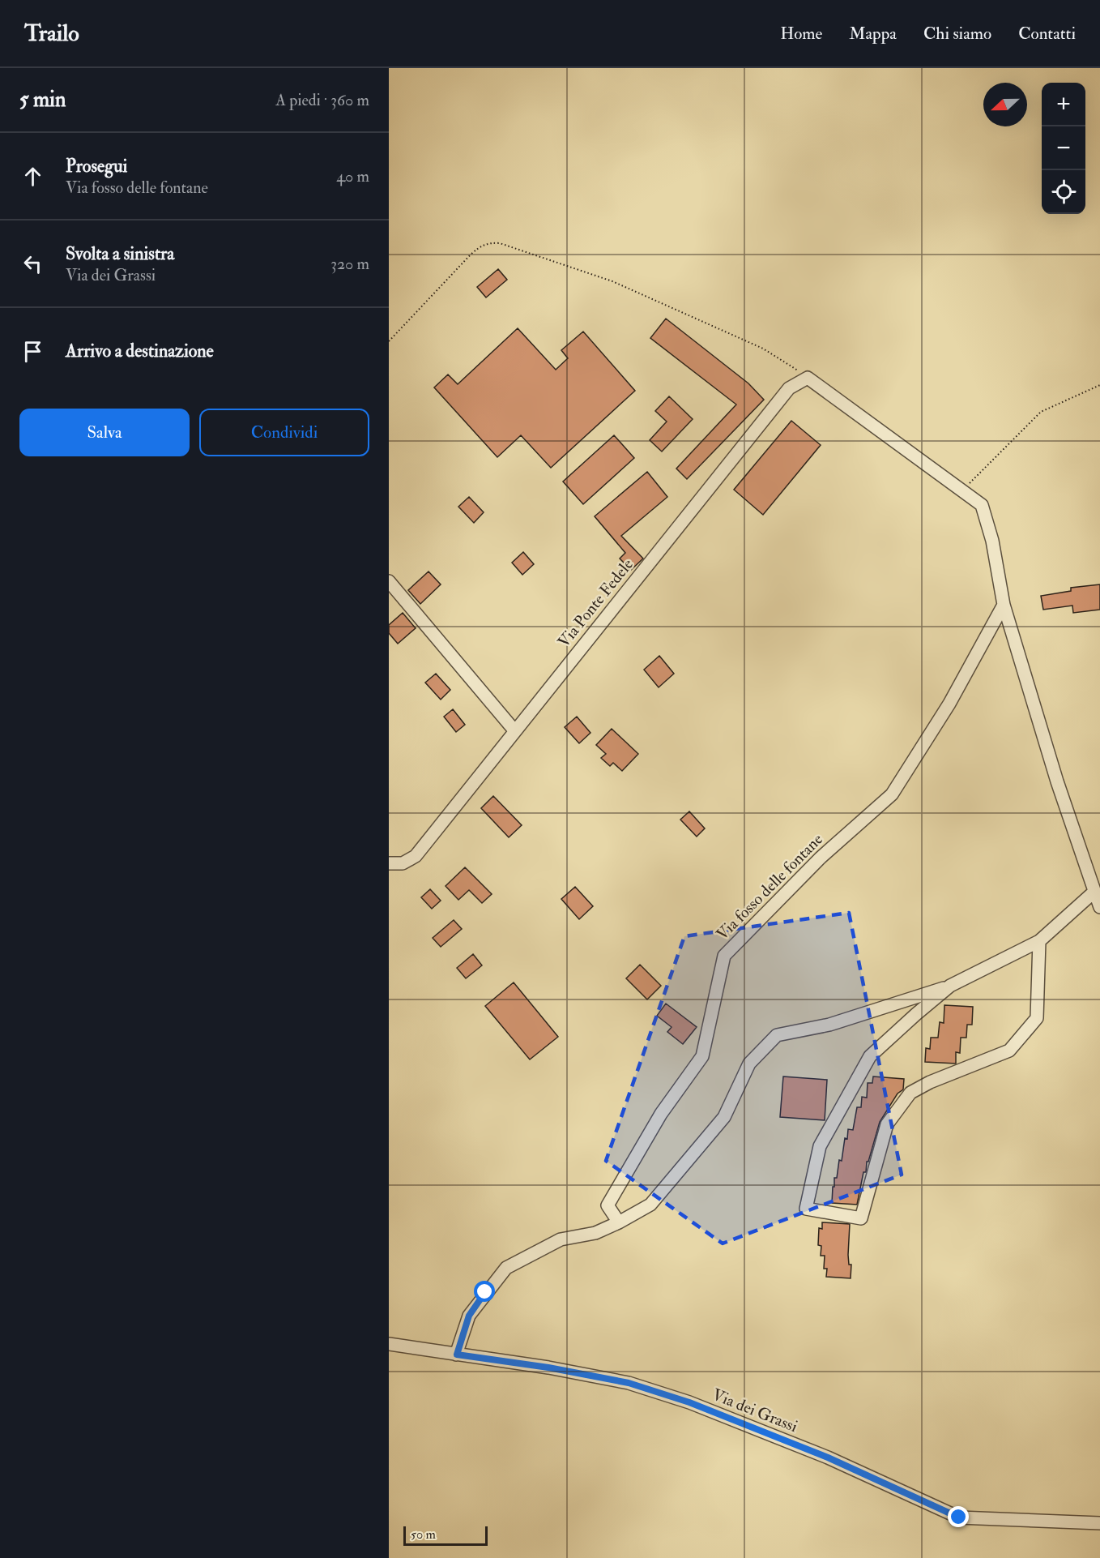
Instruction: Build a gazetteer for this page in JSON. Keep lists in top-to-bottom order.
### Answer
{
  "streets": {
    "street": ["Via Ponte Fedele", "Via fosso delle fontane", "Via dei Grassi"]
  },
  "scale_bar": "50 m",
  "north": "left",
  "page": {
    "header": "Trailo",
    "nav": [
      "Home",
      "Mappa",
      "Chi siamo",
      "Contatti"
    ],
    "heading": ["5 min", "A piedi · 360 m"],
    "map_buttons": ["+", "−"],
    "list": [
      ["Prosegui", "Via fosso delle fontane", "40 m"],
      ["Svolta a sinistra", "Via dei Grassi", "320 m"],
      "Arrivo a destinazione"
    ],
    "buttons": ["Salva", "Condividi"],
    "scale": "50 m"
  }
}
